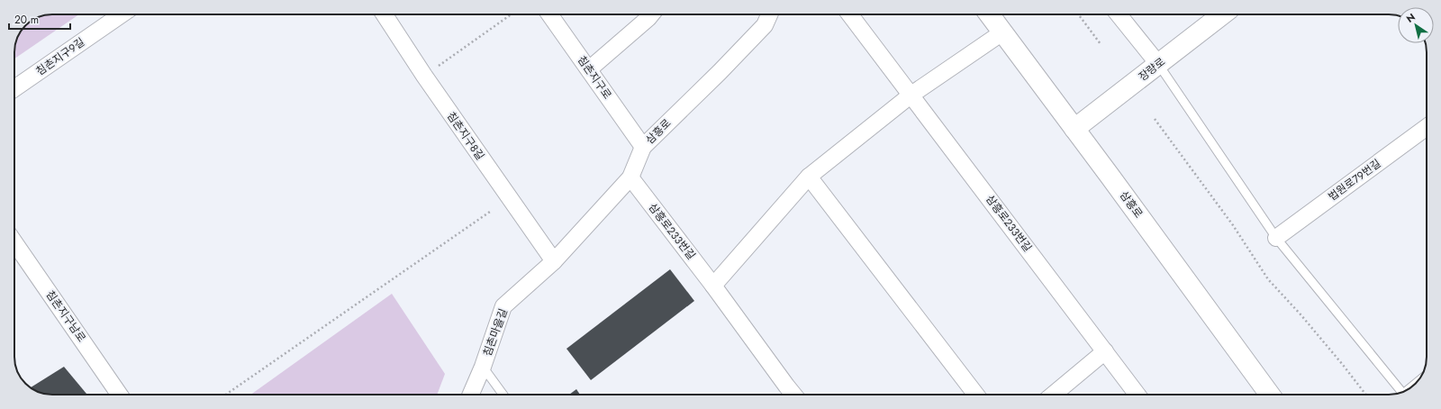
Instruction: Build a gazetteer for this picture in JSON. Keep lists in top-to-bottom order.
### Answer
{
  "streets": {
    "main road": ["장량로", "삼흥로"],
    "street": [
      "침촌지구9길",
      "침촌지구로",
      "침촌지구8길",
      "법원로79번길",
      "삼흥로233번길",
      "침촌지구남로",
      "침촌마을길"
    ]
  },
  "crossings": [
    ["장량로", "삼흥로"],
    ["침촌지구로", "삼흥로"],
    ["삼흥로", "침촌지구8길"],
    ["삼흥로", "삼흥로233번길"],
    ["삼흥로", "침촌마을길"],
    ["침촌지구8길", "침촌마을길"]
  ],
  "scale_bar": "20 m",
  "north": "top left"
}
